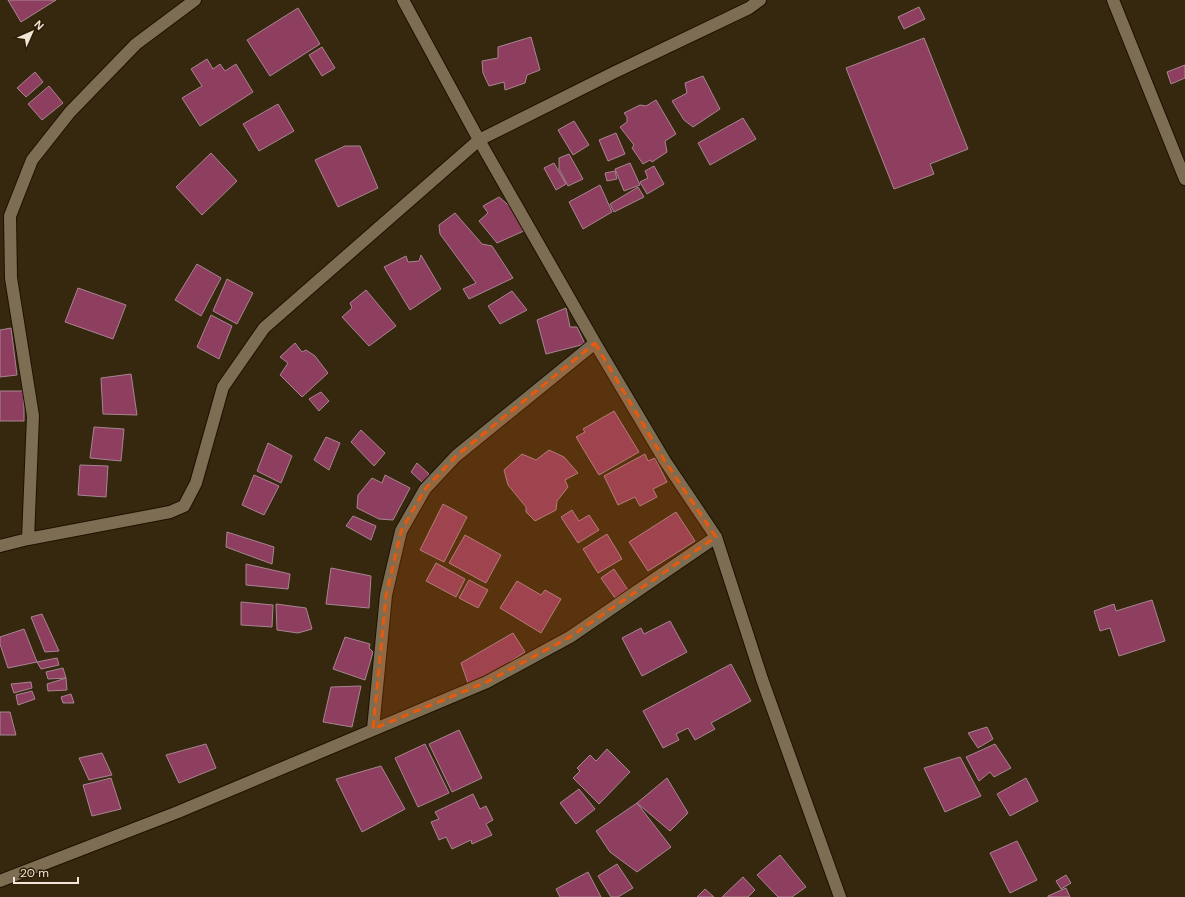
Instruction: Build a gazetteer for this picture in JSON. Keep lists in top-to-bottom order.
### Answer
{
  "scale_bar": "20 m",
  "north": "top right"
}
